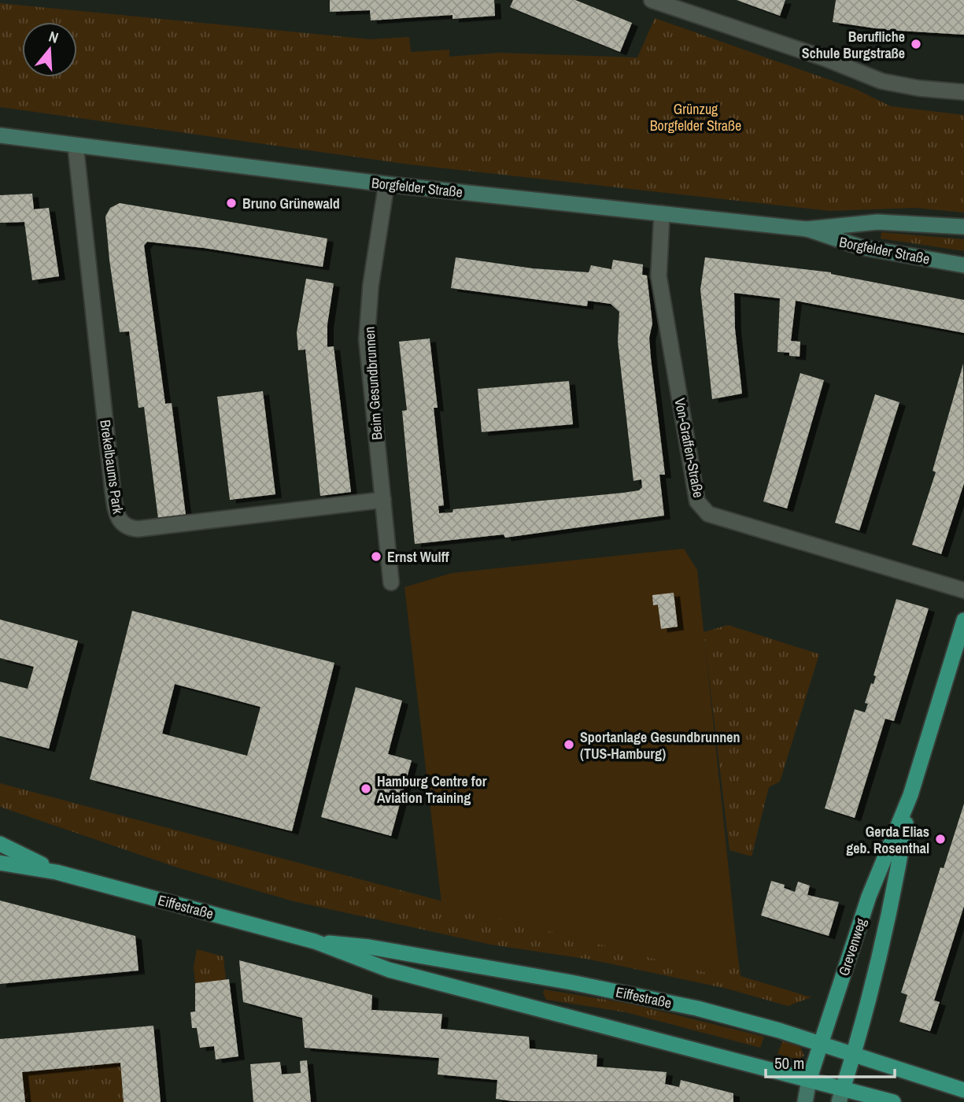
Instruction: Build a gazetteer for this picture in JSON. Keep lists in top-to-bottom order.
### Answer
{
  "streets": {
    "main road": ["Borgfelder Straße", "Eiffestraße", "Grevenweg"],
    "street": ["Beim Gesundbrunnen", "Von-Graffen-Straße", "Brekelbaums Park"]
  },
  "crossings": [
    ["Borgfelder Straße", "Beim Gesundbrunnen"],
    ["Borgfelder Straße", "Von-Graffen-Straße"],
    ["Borgfelder Straße", "Brekelbaums Park"],
    ["Beim Gesundbrunnen", "Brekelbaums Park"],
    ["Eiffestraße", "Grevenweg"]
  ],
  "parks": ["Grünzug Borgfelder Straße"],
  "places": [
    "Berufliche Schule Burgstraße",
    "Bruno Grünewald",
    "Ernst Wulff",
    "Sportanlage Gesundbrunnen (TUS-Hamburg)",
    "Hamburg Centre for Aviation Training",
    "Gerda Elias geb. Rosenthal"
  ],
  "scale_bar": "50 m",
  "north": "top"
}
